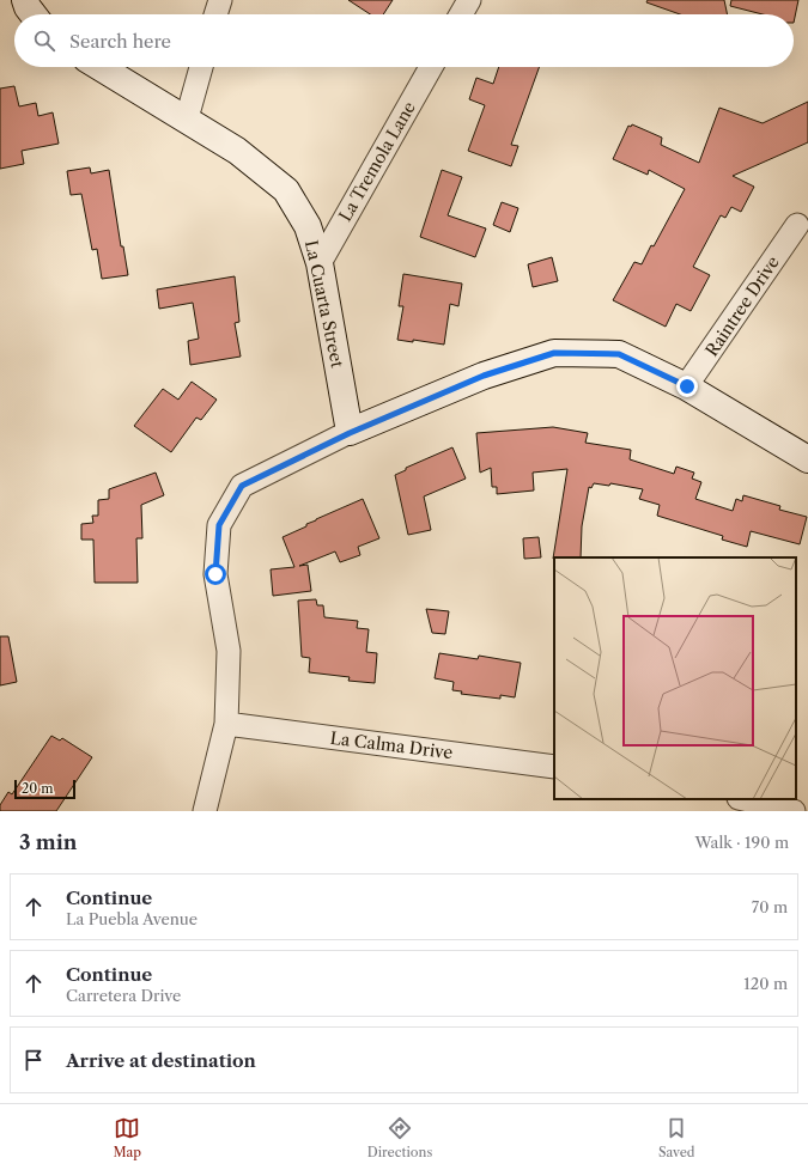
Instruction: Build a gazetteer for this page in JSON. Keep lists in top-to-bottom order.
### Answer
{
  "streets": {
    "street": [
      "La Tremola Lane",
      "La Cuarta Street",
      "Raintree Drive",
      "La Calma Drive"
    ]
  },
  "crossings": [
    ["La Tremola Lane", "La Cuarta Street"]
  ],
  "scale_bar": "20 m",
  "page": {
    "search": "Search here",
    "scale": "20 m",
    "heading": ["3 min", "Walk · 190 m"],
    "list": [
      ["Continue", "La Puebla Avenue", "70 m"],
      ["Continue", "Carretera Drive", "120 m"],
      "Arrive at destination"
    ],
    "nav": ["Map", "Directions", "Saved"]
  }
}
